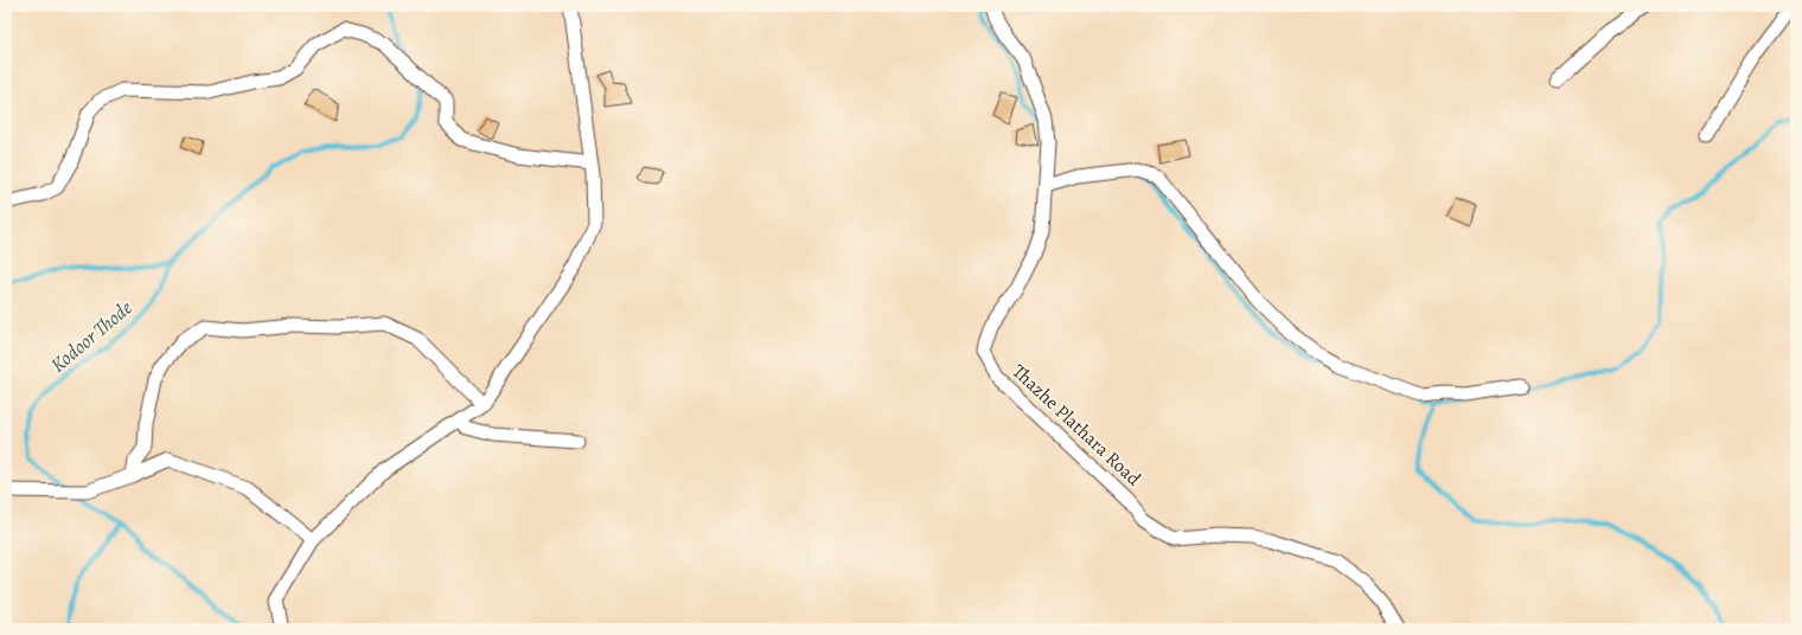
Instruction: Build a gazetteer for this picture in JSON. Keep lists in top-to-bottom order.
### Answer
{
  "streets": {
    "street": ["Thazhe Plathara Road"]
  },
  "water": ["Kodoor Thode"]
}
